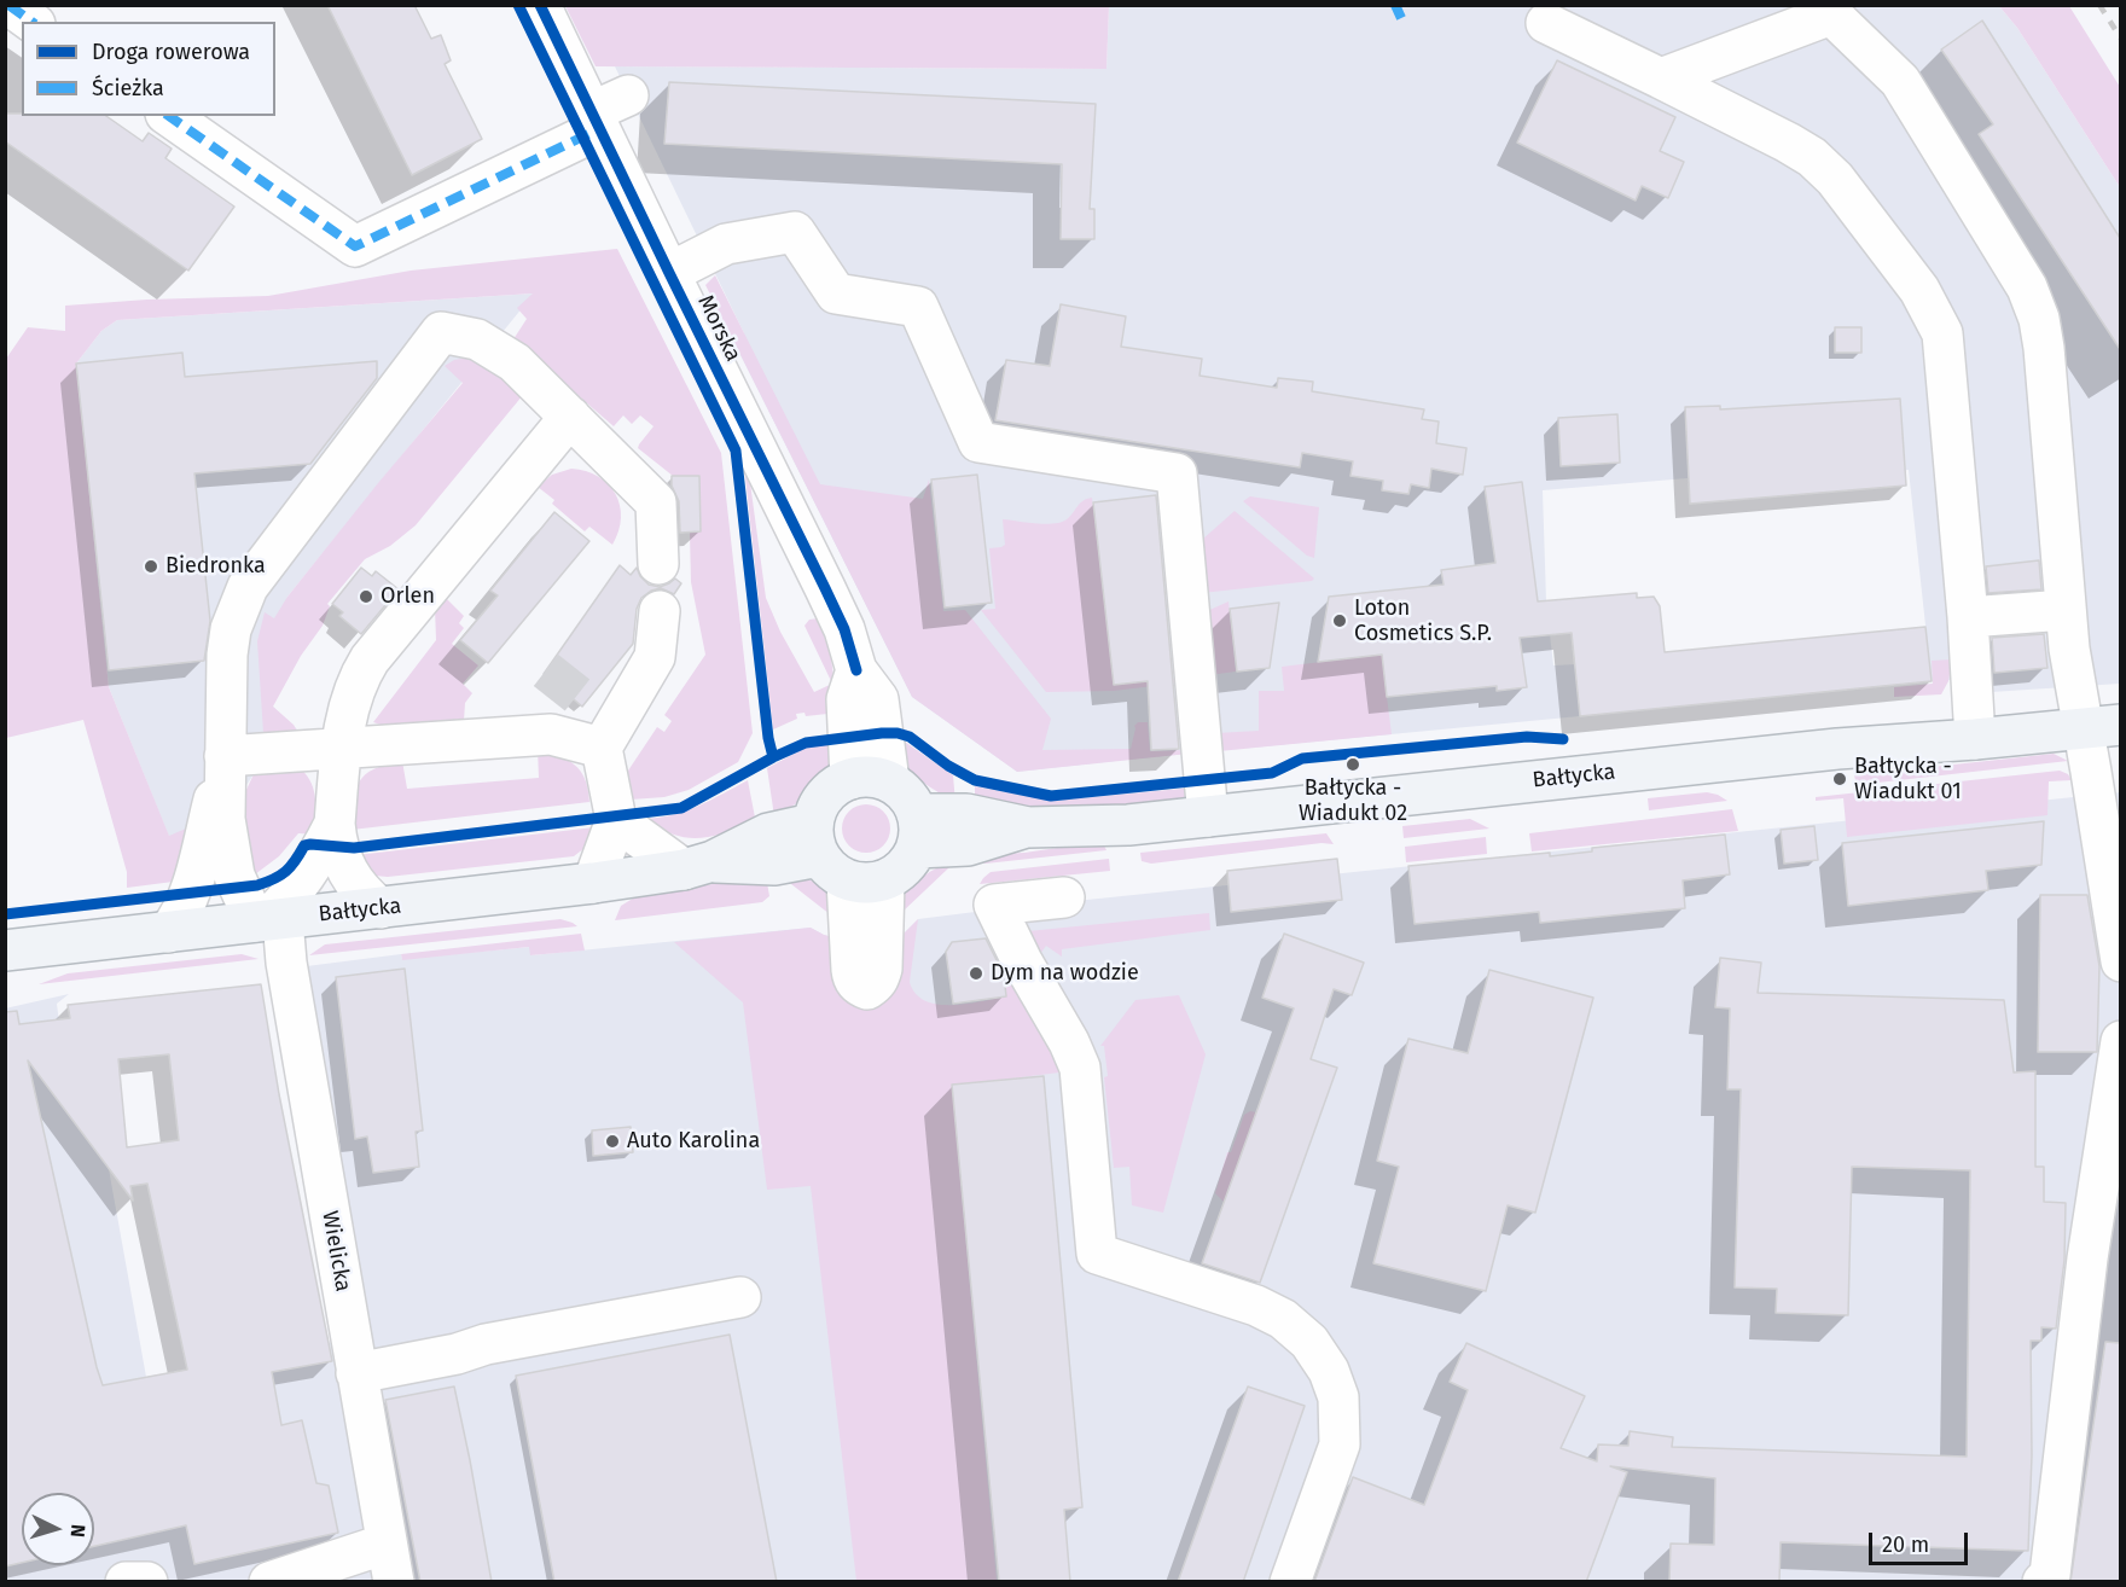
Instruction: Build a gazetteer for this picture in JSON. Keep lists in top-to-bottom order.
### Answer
{
  "streets": {
    "main road": ["Bałtycka"],
    "street": ["Morska", "Wielicka"]
  },
  "crossings": [
    ["Morska", "Bałtycka"],
    ["Bałtycka", "Wielicka"]
  ],
  "places": [
    "Biedronka",
    "Orlen",
    "Loton Cosmetics S.P.",
    "Bałtycka - Wiadukt 02",
    "Bałtycka - Wiadukt 01",
    "Dym na wodzie",
    "Auto Karolina"
  ],
  "legend": ["Droga rowerowa", "Ścieżka"],
  "scale_bar": "20 m",
  "north": "right"
}
